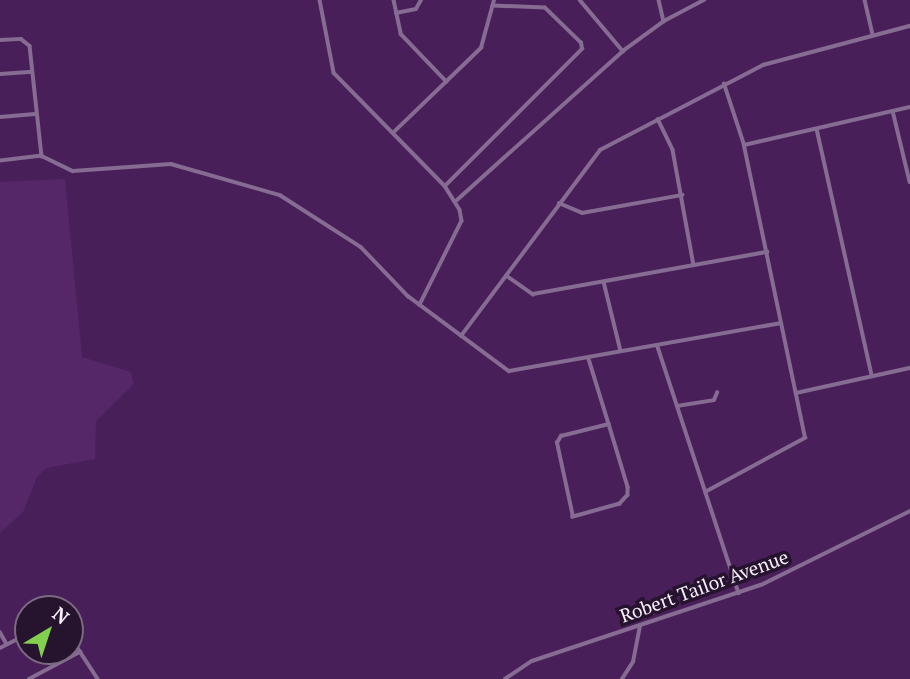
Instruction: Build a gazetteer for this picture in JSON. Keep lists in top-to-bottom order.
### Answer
{
  "streets": {
    "street": ["Robert Tailor Avenue"]
  },
  "north": "top right"
}
